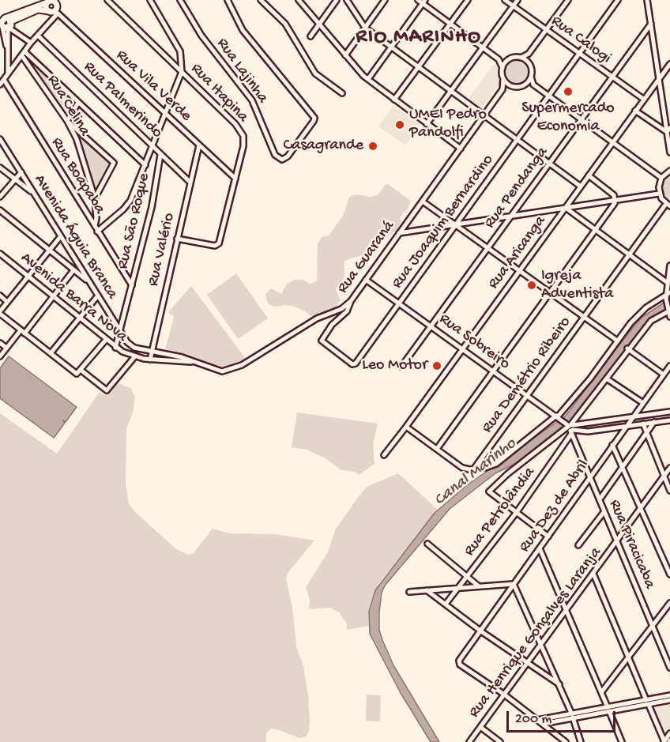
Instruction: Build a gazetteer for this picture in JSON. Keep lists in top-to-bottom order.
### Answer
{
  "streets": {
    "street": [
      "Rua Calogi",
      "Rua Lajinha",
      "Rua Vila Verde",
      "Rua Itapina",
      "Rua Palmerindo",
      "Rua Celina",
      "Rua Boapaba",
      "Rua Pendanga",
      "Rua São Roque",
      "Rua Joaquim Bernardino",
      "Avenida Águia Branca",
      "Rua Valério",
      "Rua Aricanga",
      "Rua Guaraná",
      "Avenida Barra Nova",
      "Rua Sobreiro",
      "Rua Demétrio Ribeiro",
      "Rua Dez de Abril",
      "Rua Petrolândia",
      "Rua Piracicaba",
      "Rua Henrique Gonçalves Laranja"
    ]
  },
  "crossings": [
    ["Rua Calogi", "Rua Pendanga"],
    ["Rua Calogi", "Rua Joaquim Bernardino"],
    ["Rua Calogi", "Rua Aricanga"],
    ["Rua Vila Verde", "Rua Itapina"],
    ["Rua Vila Verde", "Rua Valério"],
    ["Rua Itapina", "Rua Valério"],
    ["Rua Palmerindo", "Rua São Roque"],
    ["Rua Palmerindo", "Rua Valério"],
    ["Rua Celina", "Rua Boapaba"],
    ["Rua Boapaba", "Rua São Roque"],
    ["Rua Pendanga", "Rua Sobreiro"],
    ["Rua São Roque", "Avenida Águia Branca"],
    ["Rua São Roque", "Avenida Barra Nova"],
    ["Rua Joaquim Bernardino", "Rua Guaraná"],
    ["Rua Joaquim Bernardino", "Rua Sobreiro"],
    ["Avenida Águia Branca", "Rua Guaraná"],
    ["Rua Valério", "Rua Guaraná"],
    ["Rua Aricanga", "Rua Sobreiro"],
    ["Rua Guaraná", "Avenida Barra Nova"],
    ["Rua Guaraná", "Rua Sobreiro"],
    ["Rua Sobreiro", "Rua Demétrio Ribeiro"],
    ["Rua Sobreiro", "Rua Petrolândia"],
    ["Rua Sobreiro", "Rua Piracicaba"],
    ["Rua Dez de Abril", "Rua Piracicaba"],
    ["Rua Dez de Abril", "Rua Henrique Gonçalves Laranja"],
    ["Rua Petrolândia", "Rua Piracicaba"],
    ["Rua Piracicaba", "Rua Henrique Gonçalves Laranja"]
  ],
  "districts": ["RIO MARINHO"],
  "water": ["Canal Marinho"],
  "places": [
    "Supermercado Economia",
    "UMEI Pedro Pandolfi",
    "Casagrande",
    "Igreja Adventista",
    "Leo Motor"
  ],
  "scale_bar": "200 m"
}
